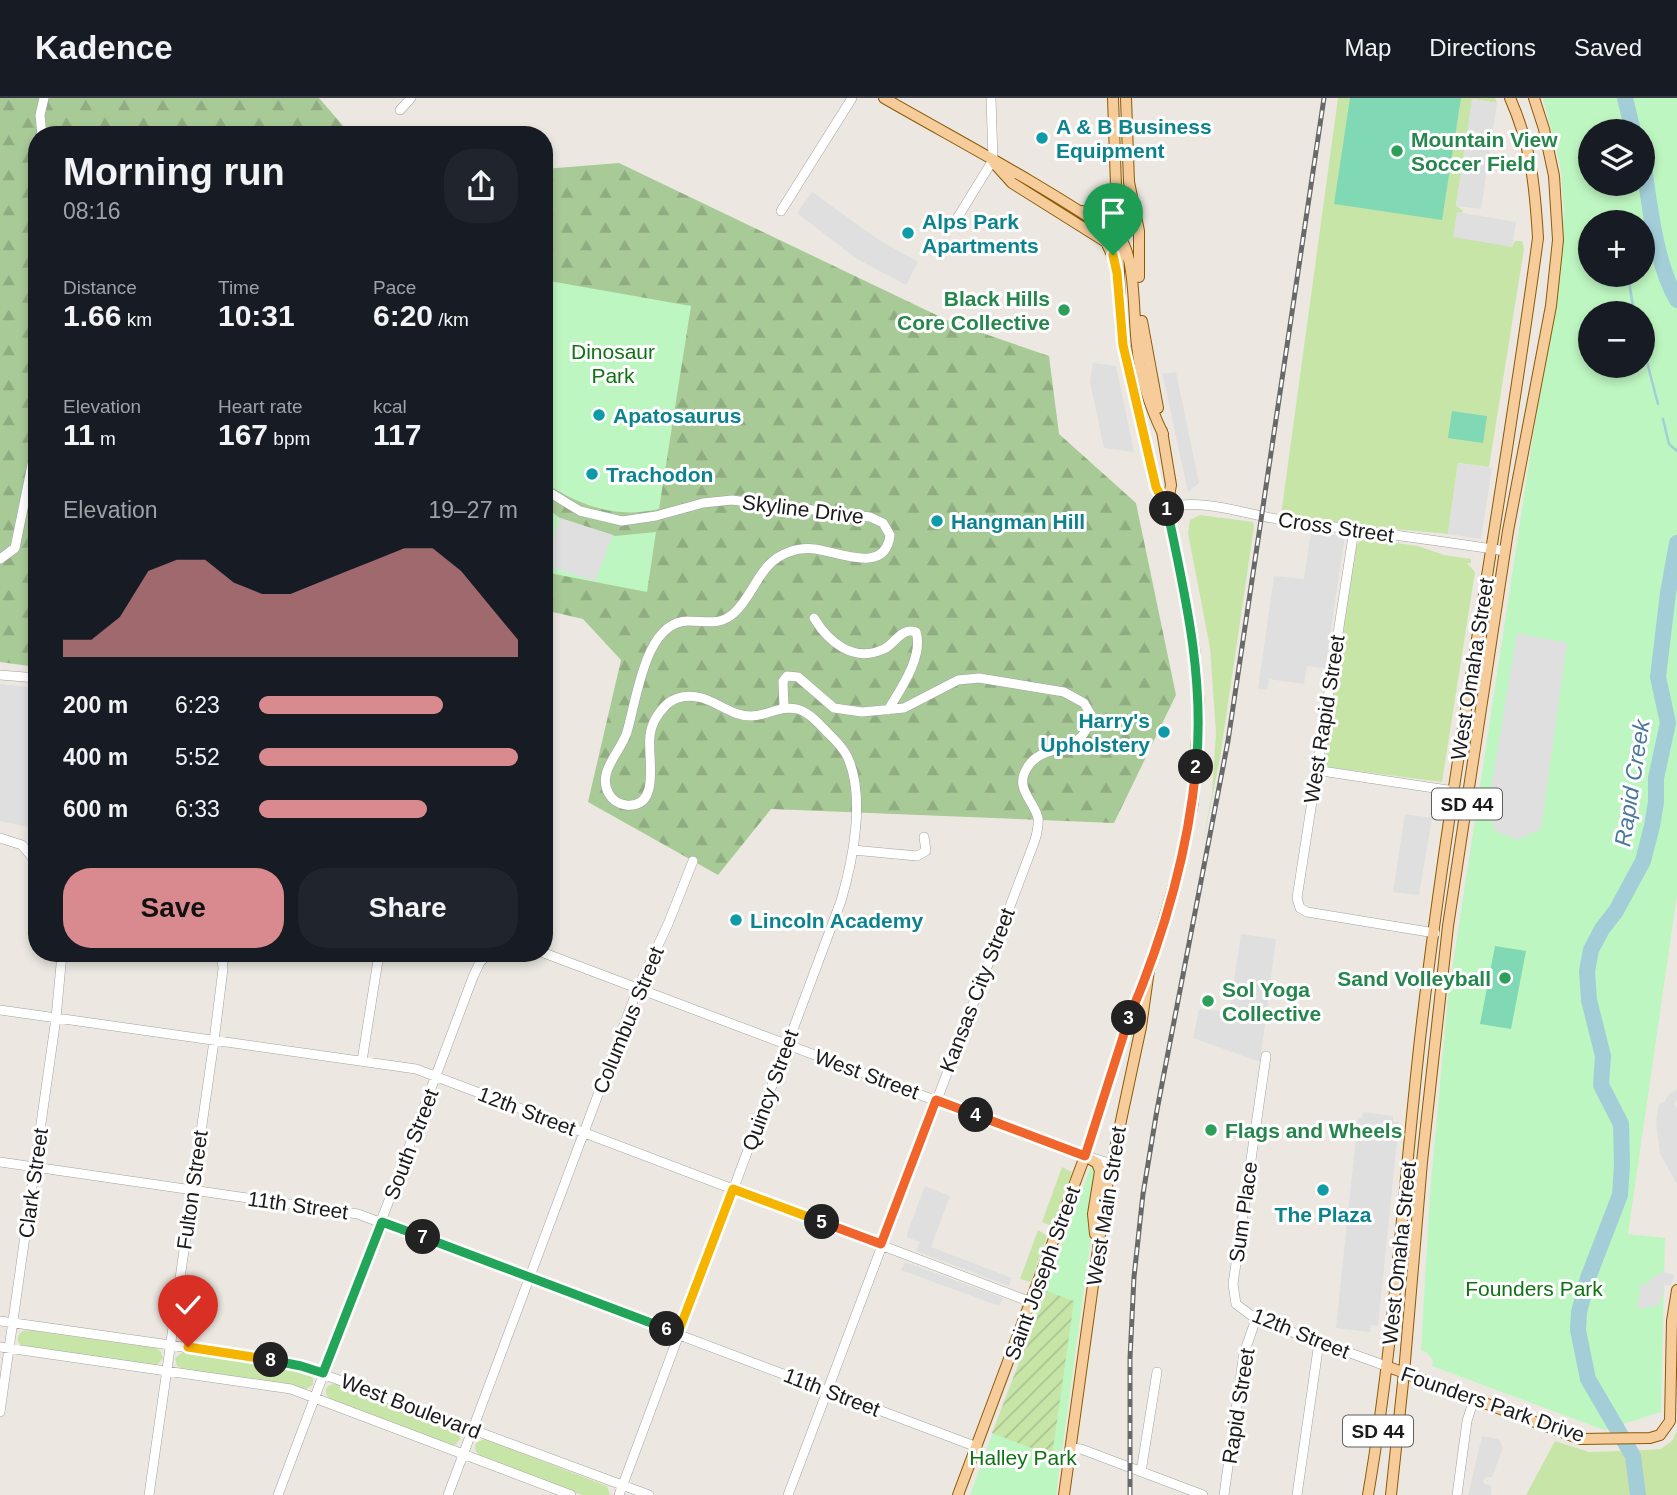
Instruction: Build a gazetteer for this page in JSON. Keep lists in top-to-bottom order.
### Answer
{
  "streets": {
    "main road": [
      "West Omaha Street",
      "SD 44",
      "West Main Street",
      "Saint Joseph Street",
      "Founders Park Drive"
    ],
    "street": [
      "Skyline Drive",
      "Cross Street",
      "West Rapid Street",
      "Kansas City Street",
      "Columbus Street",
      "West Street",
      "Quincy Street",
      "12th Street",
      "South Street",
      "Clark Street",
      "Fulton Street",
      "11th Street",
      "Sum Place",
      "West Boulevard",
      "Rapid Street"
    ]
  },
  "crossings": [
    ["Skyline Drive", "Quincy Street"],
    ["Cross Street", "West Omaha Street"],
    ["Cross Street", "West Rapid Street"],
    ["Cross Street", "West Main Street"],
    ["West Omaha Street", "West Rapid Street"],
    ["West Omaha Street", "12th Street"],
    ["West Omaha Street", "Founders Park Drive"],
    ["Kansas City Street", "West Street"],
    ["Kansas City Street", "12th Street"],
    ["Kansas City Street", "11th Street"],
    ["Columbus Street", "West Street"],
    ["Columbus Street", "12th Street"],
    ["Columbus Street", "11th Street"],
    ["Columbus Street", "West Boulevard"],
    ["West Street", "Quincy Street"],
    ["West Street", "West Main Street"],
    ["West Street", "Saint Joseph Street"],
    ["Quincy Street", "12th Street"],
    ["Quincy Street", "11th Street"],
    ["Quincy Street", "West Boulevard"],
    ["12th Street", "South Street"],
    ["12th Street", "Clark Street"],
    ["12th Street", "Fulton Street"],
    ["12th Street", "Sum Place"],
    ["12th Street", "Saint Joseph Street"],
    ["12th Street", "Founders Park Drive"],
    ["12th Street", "Rapid Street"],
    ["South Street", "11th Street"],
    ["South Street", "West Boulevard"],
    ["Clark Street", "11th Street"],
    ["Clark Street", "West Boulevard"],
    ["Fulton Street", "11th Street"],
    ["Fulton Street", "West Boulevard"],
    ["11th Street", "Saint Joseph Street"],
    ["West Main Street", "Saint Joseph Street"]
  ],
  "water": ["Rapid Creek"],
  "parks": ["Dinosaur Park", "Founders Park", "Halley Park"],
  "places": [
    "A & B Business Equipment",
    "Mountain View Soccer Field",
    "Alps Park Apartments",
    "Black Hills Core Collective",
    "Apatosaurus",
    "Trachodon",
    "Hangman Hill",
    "Harry's Upholstery",
    "Lincoln Academy",
    "Sand Volleyball",
    "Sol Yoga Collective",
    "Flags and Wheels",
    "The Plaza"
  ],
  "page": {
    "header": "Kadence",
    "nav": ["Map", "Directions", "Saved"],
    "map_buttons": ["+", "−"],
    "heading": ["Morning run", "08:16"],
    "stats": [
      ["Distance", "1.66 km"],
      ["Time", "10:31"],
      ["Pace", "6:20 /km"],
      ["Elevation", "11 m"],
      ["Heart rate", "167 bpm"],
      ["kcal", "117"]
    ],
    "chart": ["Elevation", "19–27 m"],
    "pins": [
      "1",
      "2",
      "3",
      "4",
      "5",
      "7",
      "6",
      "8"
    ],
    "list": [
      {
        "name": "200 m",
        "note": "6:23"
      },
      {
        "name": "400 m",
        "note": "5:52"
      },
      {
        "name": "600 m",
        "note": "6:33"
      }
    ],
    "buttons": ["Save", "Share"]
  }
}
